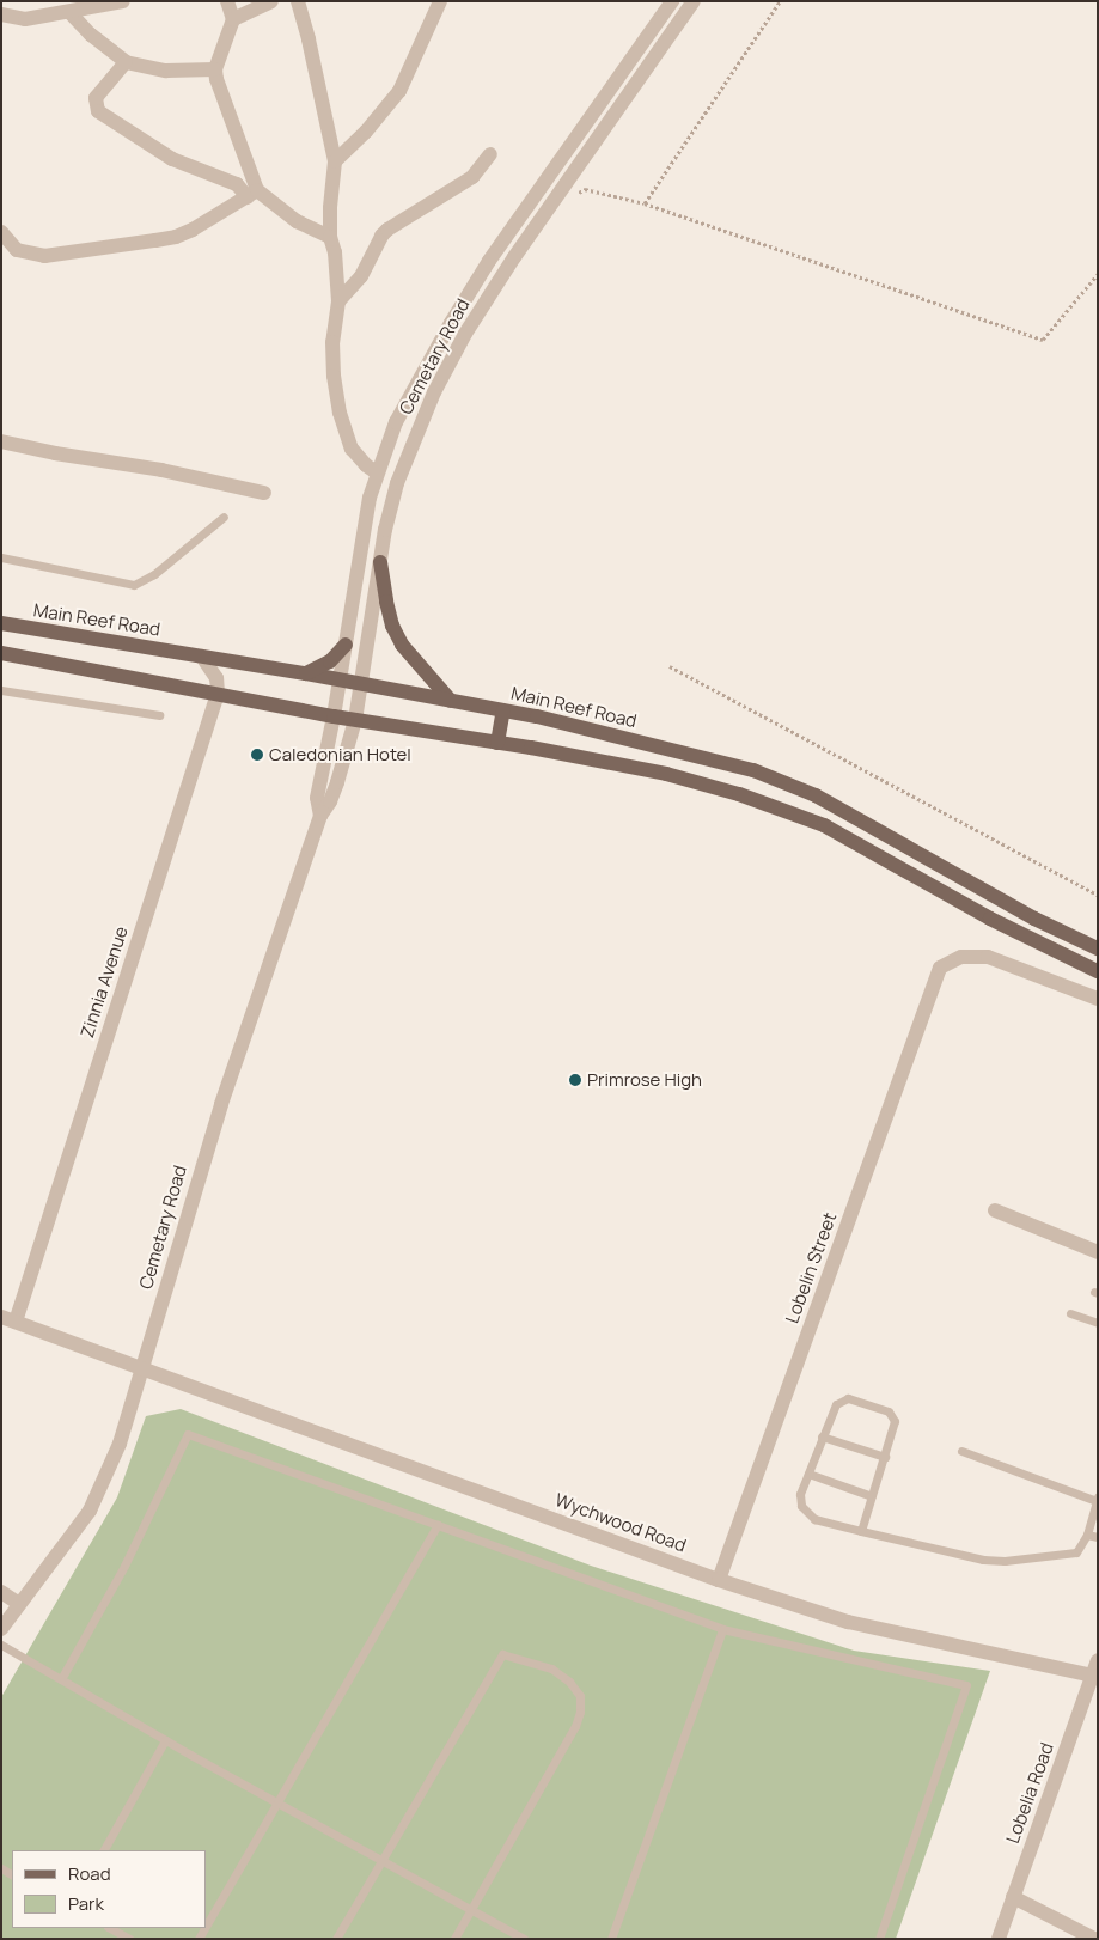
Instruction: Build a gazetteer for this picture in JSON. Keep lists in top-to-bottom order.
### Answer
{
  "streets": {
    "main road": ["Main Reef Road"],
    "street": [
      "Cemetary Road",
      "Zinnia Avenue",
      "Lobelin Street",
      "Wychwood Road",
      "Lobelia Road"
    ]
  },
  "crossings": [
    ["Cemetary Road", "Main Reef Road"],
    ["Cemetary Road", "Wychwood Road"],
    ["Zinnia Avenue", "Wychwood Road"],
    ["Lobelin Street", "Wychwood Road"],
    ["Wychwood Road", "Lobelia Road"]
  ],
  "places": ["Caledonian Hotel", "Primrose High"],
  "legend": ["Road", "Park"]
}
